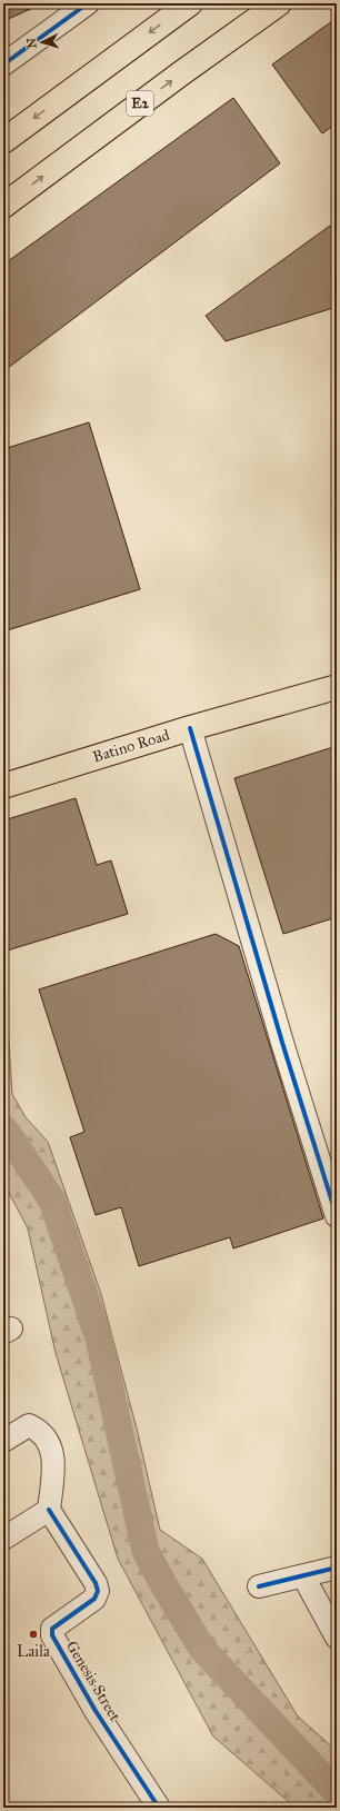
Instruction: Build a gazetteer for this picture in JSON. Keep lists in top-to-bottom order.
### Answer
{
  "streets": {
    "main road": ["E2", "Batino Road"],
    "street": ["Genesis Street"]
  },
  "places": ["Laila"],
  "north": "left"
}
